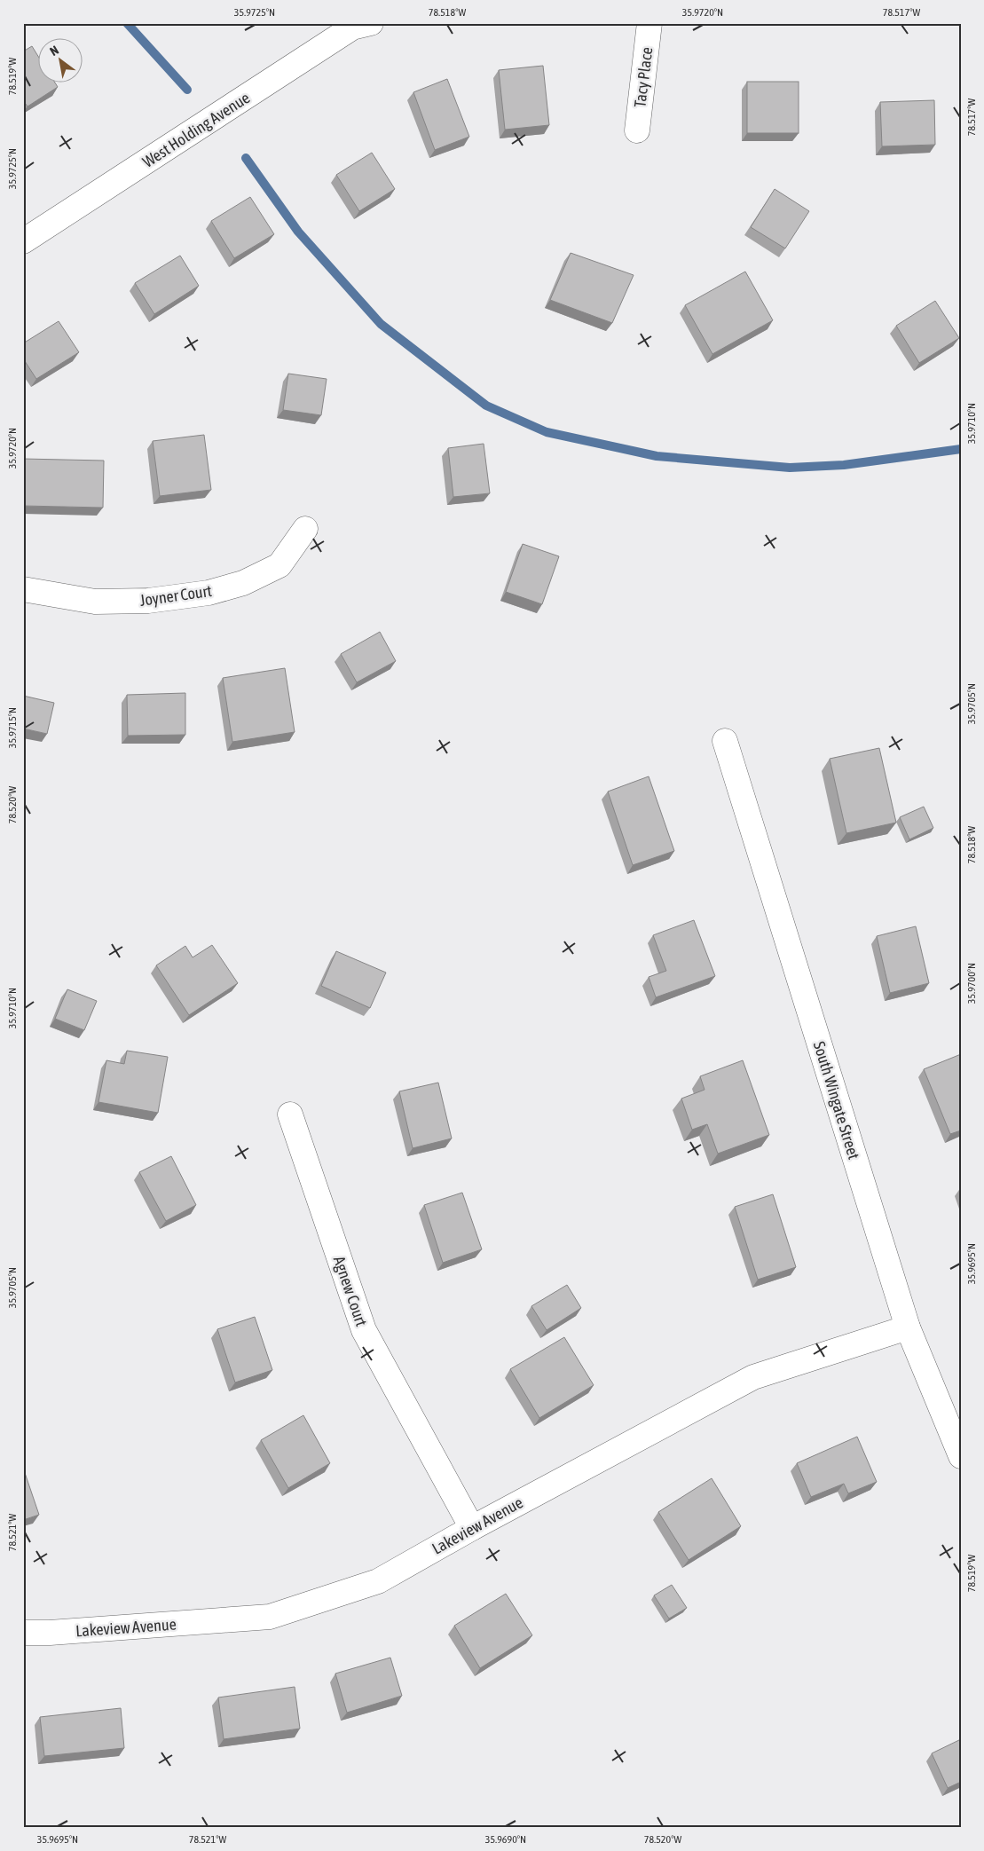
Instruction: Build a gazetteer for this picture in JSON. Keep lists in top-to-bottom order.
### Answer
{
  "streets": {
    "street": [
      "Tacy Place",
      "West Holding Avenue",
      "Joyner Court",
      "South Wingate Street",
      "Agnew Court",
      "Lakeview Avenue"
    ]
  },
  "crossings": [
    ["South Wingate Street", "Lakeview Avenue"],
    ["Agnew Court", "Lakeview Avenue"]
  ],
  "north": "top left",
  "coordinates": [
    "35.9725°N",
    "78.518°W",
    "35.9720°N",
    "78.517°W",
    "78.519°W",
    "35.9710°N",
    "35.9705°N",
    "35.9715°N",
    "78.520°W",
    "35.9700°N",
    "35.9695°N",
    "78.521°W",
    "35.9690°N"
  ]
}
